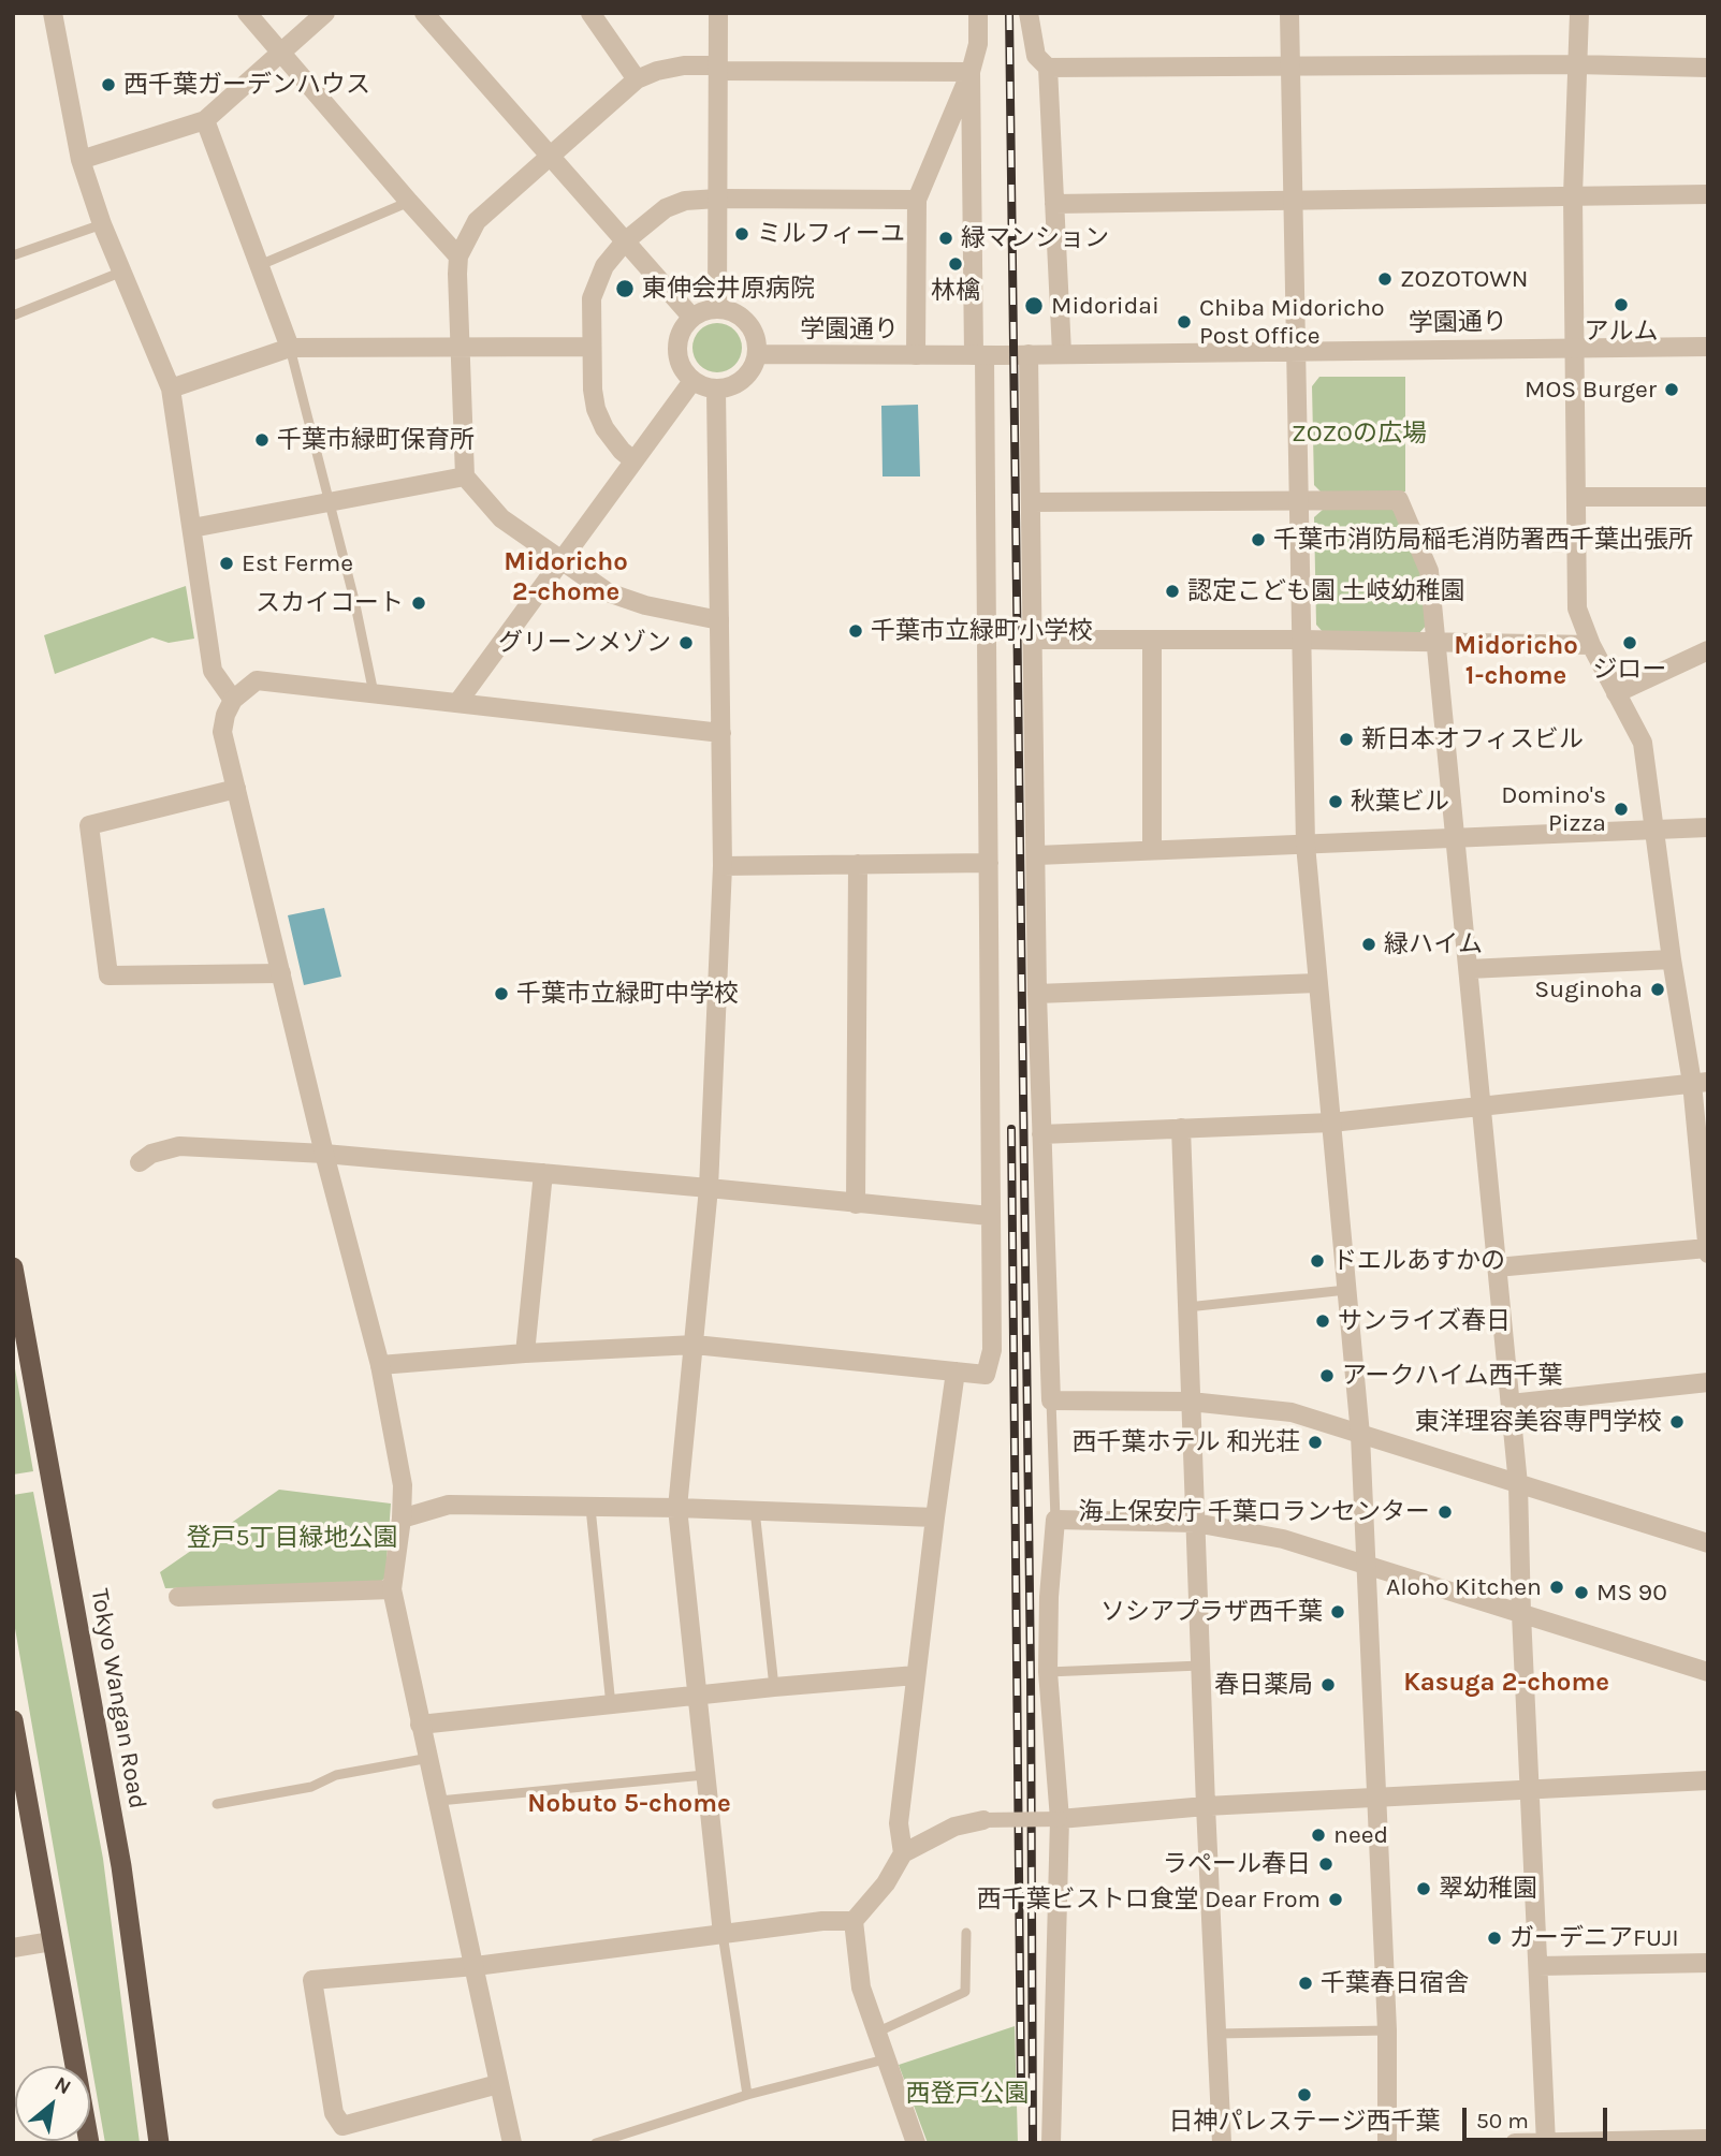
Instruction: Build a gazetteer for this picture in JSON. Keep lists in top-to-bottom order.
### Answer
{
  "streets": {
    "highway": ["Tokyo Wangan Road"],
    "street": ["学園通り"]
  },
  "districts": [
    "Midoricho 2-chome",
    "Midoricho 1-chome",
    "Kasuga 2-chome",
    "Nobuto 5-chome"
  ],
  "parks": ["ZOZOの広場", "登戸5丁目緑地公園", "西登戸公園"],
  "places": [
    "西千葉ガーデンハウス",
    "ミルフィーユ",
    "緑マンション",
    "林檎",
    "ZOZOTOWN",
    "東伸会井原病院",
    "アルム",
    "Midoridai",
    "Chiba Midoricho Post Office",
    "MOS Burger",
    "千葉市緑町保育所",
    "千葉市消防局稲毛消防署西千葉出張所",
    "Est Ferme",
    "認定こども園 土岐幼稚園",
    "スカイコート",
    "千葉市立緑町小学校",
    "グリーンメゾン",
    "ジロー",
    "新日本オフィスビル",
    "秋葉ビル",
    "Domino's Pizza",
    "緑ハイム",
    "Suginoha",
    "千葉市立緑町中学校",
    "ドエルあすかの",
    "サンライズ春日",
    "アークハイム西千葉",
    "東洋理容美容専門学校",
    "西千葉ホテル 和光荘",
    "海上保安庁 千葉ロランセンター",
    "Aloho Kitchen",
    "MS 90",
    "ソシアプラザ西千葉",
    "春日薬局",
    "need",
    "ラペール春日",
    "翠幼稚園",
    "西千葉ビストロ食堂 Dear From",
    "ガーデニアFUJI",
    "千葉春日宿舎",
    "日神パレステージ西千葉"
  ],
  "scale_bar": "50 m",
  "north": "top right"
}
